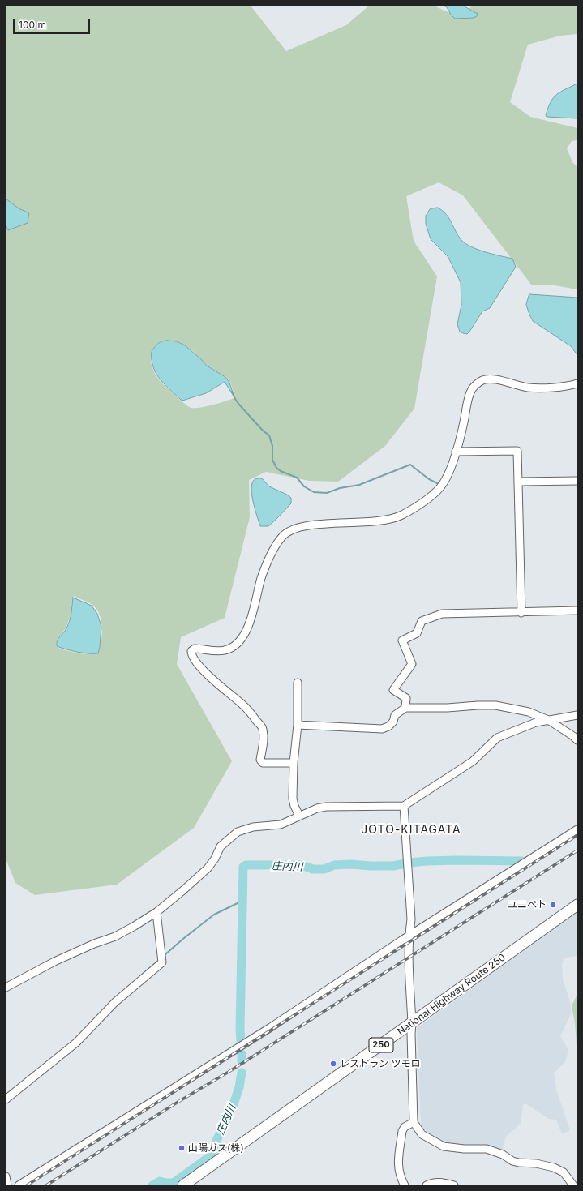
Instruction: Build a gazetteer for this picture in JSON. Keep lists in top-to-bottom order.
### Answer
{
  "streets": {
    "highway": ["National Highway Route 250", "250"]
  },
  "districts": ["JOTO-KITAGATA"],
  "water": ["庄内川"],
  "places": ["ユニペト", "レストラン ツモロ", "山陽ガス(株)"],
  "scale_bar": "100 m"
}
